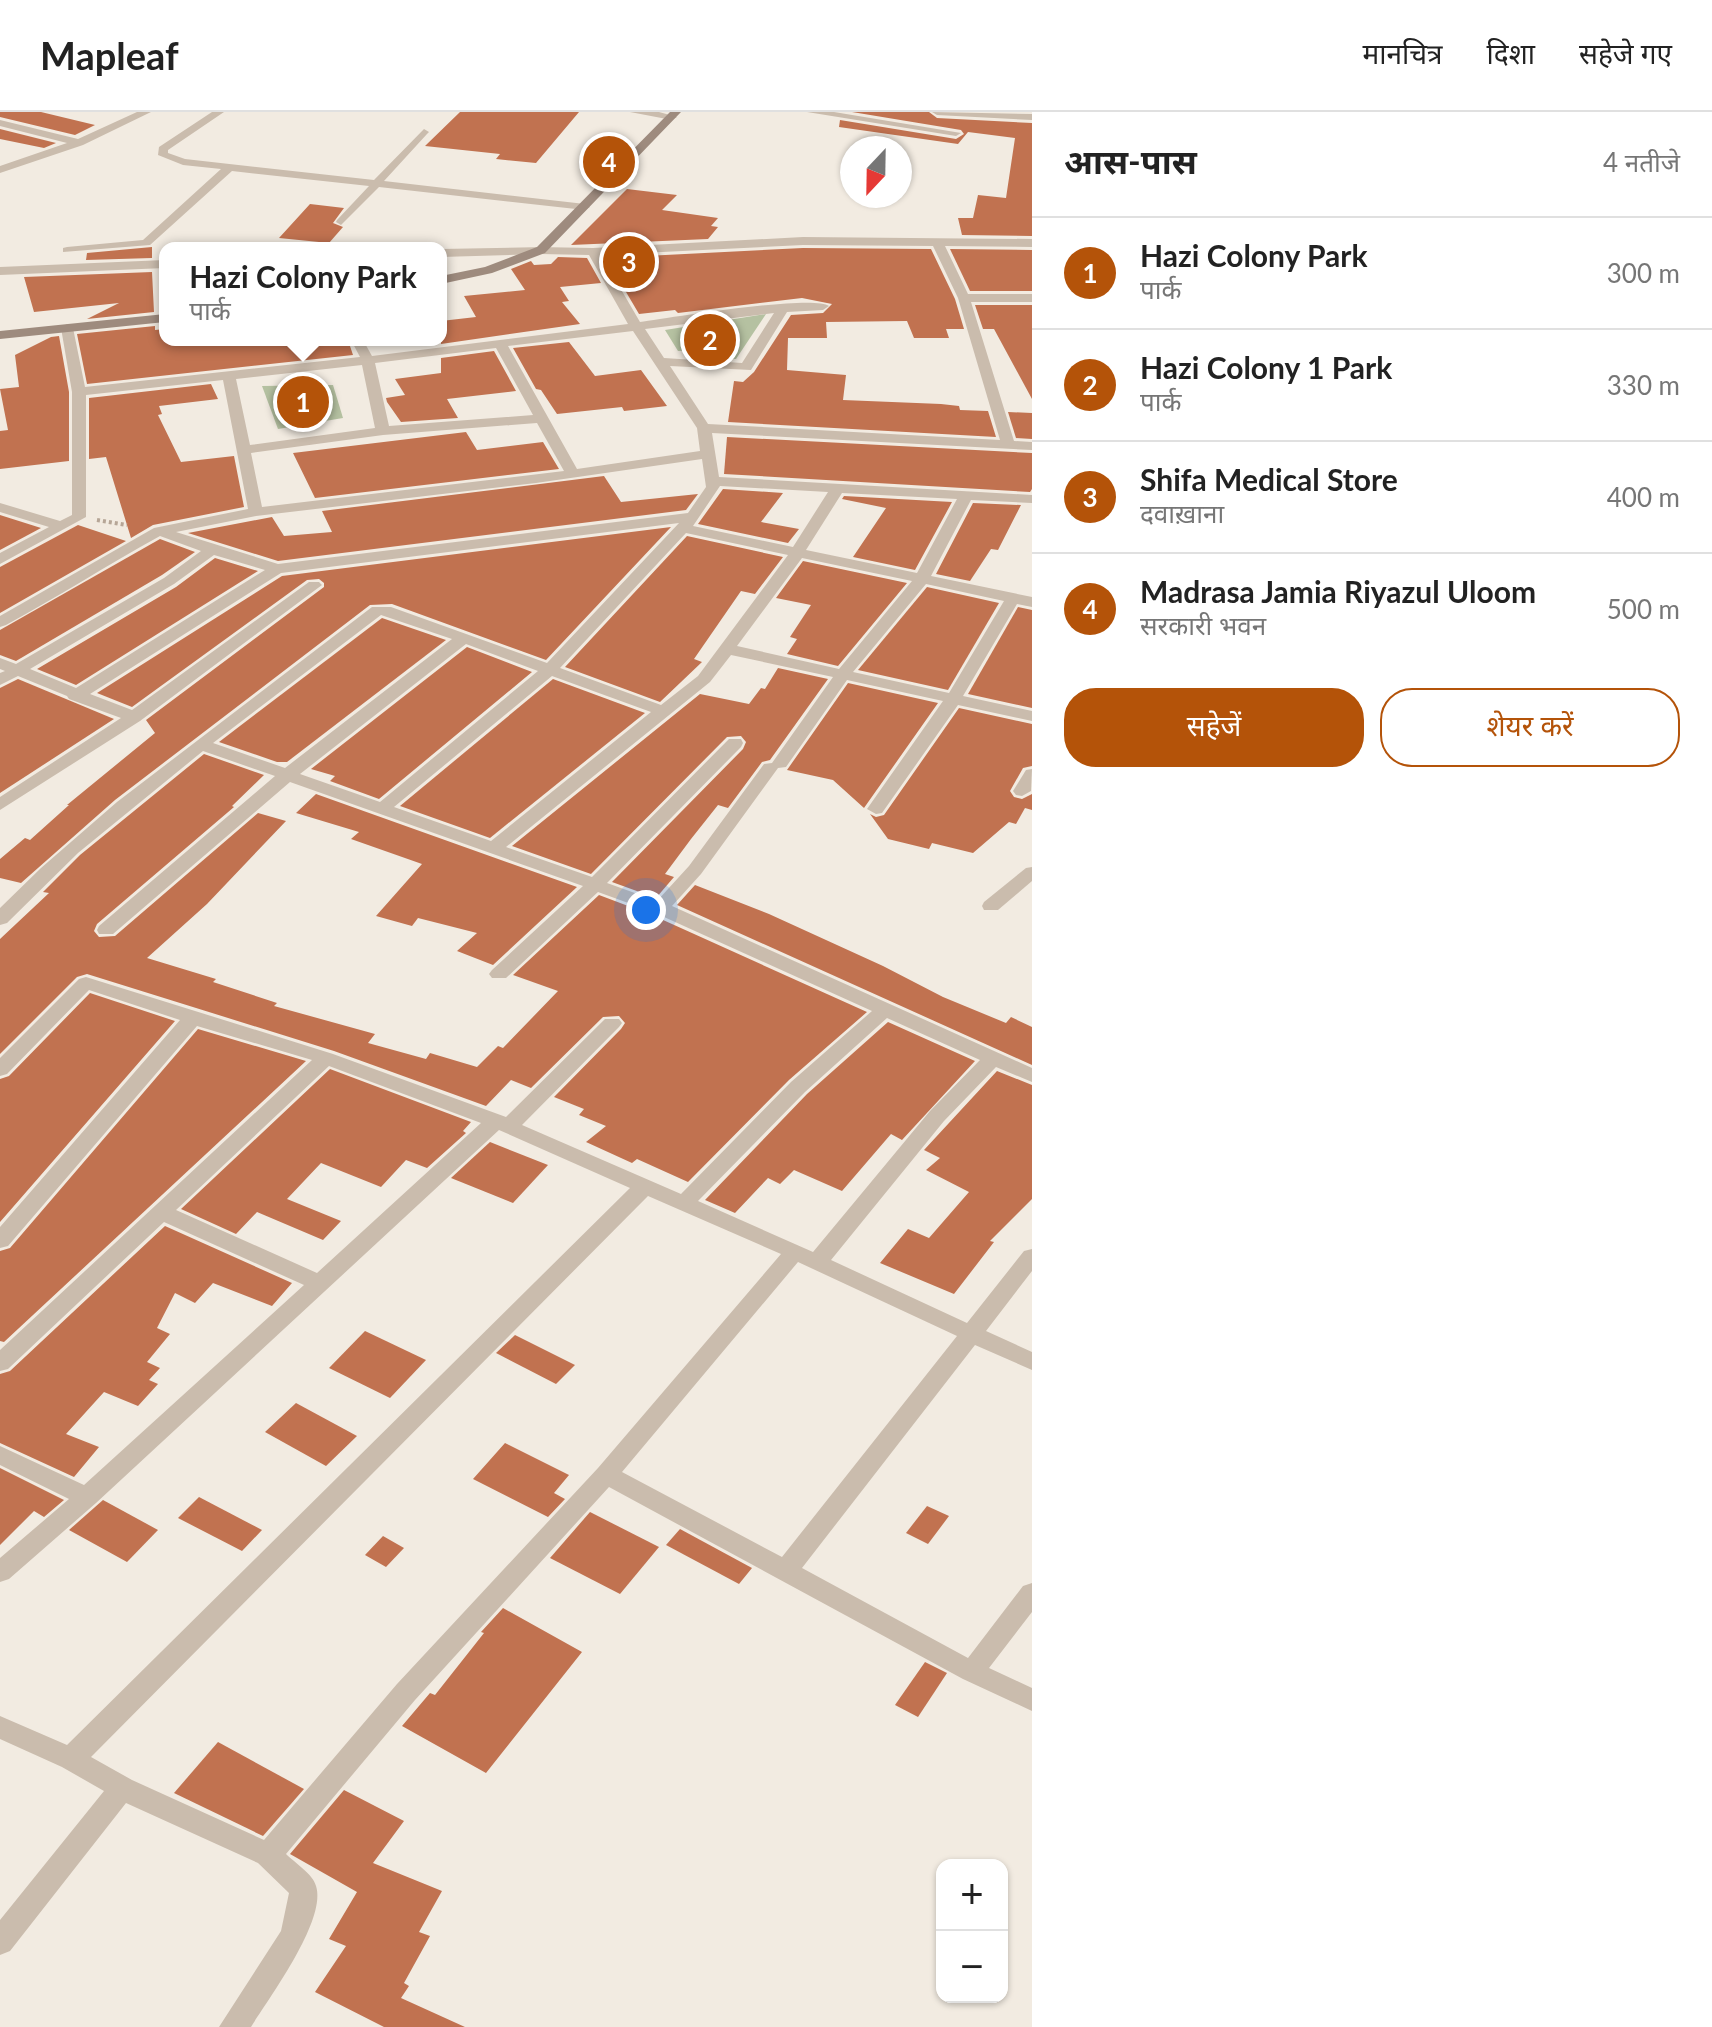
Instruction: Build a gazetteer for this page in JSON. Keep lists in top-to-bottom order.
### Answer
{
  "north": "bottom",
  "page": {
    "header": "Mapleaf",
    "nav": ["मानचित्र", "दिशा", "सहेजे गए"],
    "heading": ["आस-पास", "4 नतीजे"],
    "pins": [
      "4",
      "3",
      "2",
      "1"
    ],
    "list": [
      {
        "mark": "1",
        "name": "Hazi Colony Park",
        "note": "पार्क",
        "value": "300 m"
      },
      {
        "mark": "2",
        "name": "Hazi Colony 1 Park",
        "note": "पार्क",
        "value": "330 m"
      },
      {
        "mark": "3",
        "name": "Shifa Medical Store",
        "note": "दवाख़ाना",
        "value": "400 m"
      },
      {
        "mark": "4",
        "name": "Madrasa Jamia Riyazul Uloom",
        "note": "सरकारी भवन",
        "value": "500 m"
      }
    ],
    "popup": ["Hazi Colony Park", "पार्क"],
    "buttons": ["सहेजें", "शेयर करें"],
    "map_buttons": ["+", "−"]
  }
}
